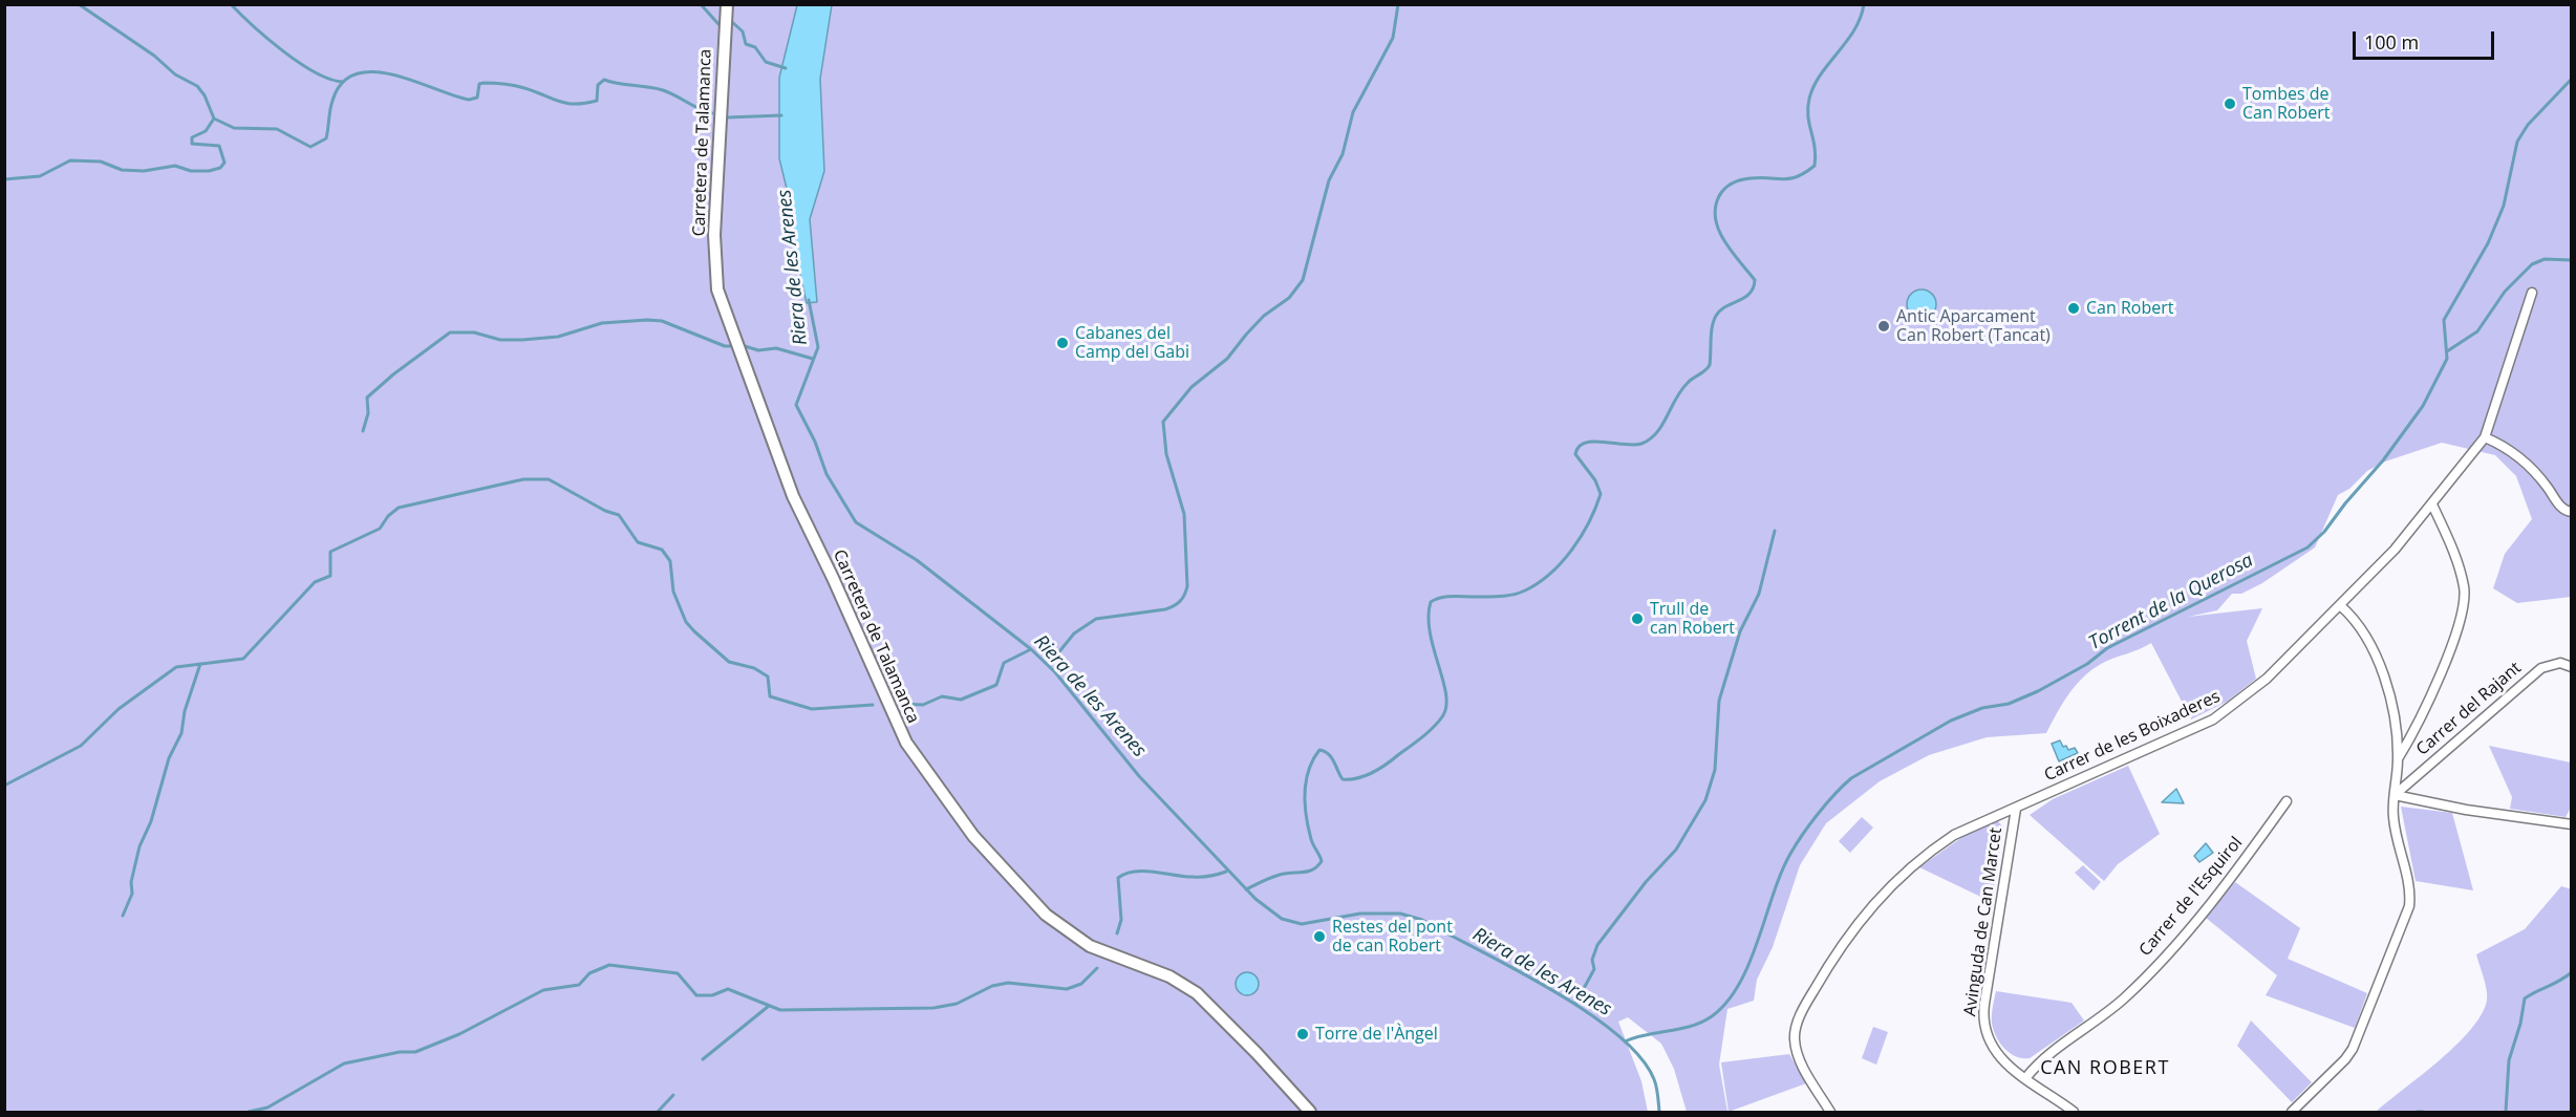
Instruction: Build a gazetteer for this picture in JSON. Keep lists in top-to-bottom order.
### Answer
{
  "streets": {
    "street": [
      "Carretera de Talamanca",
      "Carrer del Rajant",
      "Carrer de les Boixaderes",
      "Carrer de l'Esquirol",
      "Avinguda de Can Marcet"
    ]
  },
  "crossings": [
    ["Carrer de les Boixaderes", "Avinguda de Can Marcet"],
    ["Carrer de l'Esquirol", "Avinguda de Can Marcet"]
  ],
  "districts": ["CAN ROBERT"],
  "water": ["Riera de les Arenes", "Torrent de la Querosa"],
  "places": [
    "Tombes de Can Robert",
    "Can Robert",
    "Antic Aparcament Can Robert (Tancat)",
    "Cabanes del Camp del Gabi",
    "Trull de can Robert",
    "Restes del pont de can Robert",
    "Torre de l'Àngel"
  ],
  "scale_bar": "100 m"
}
